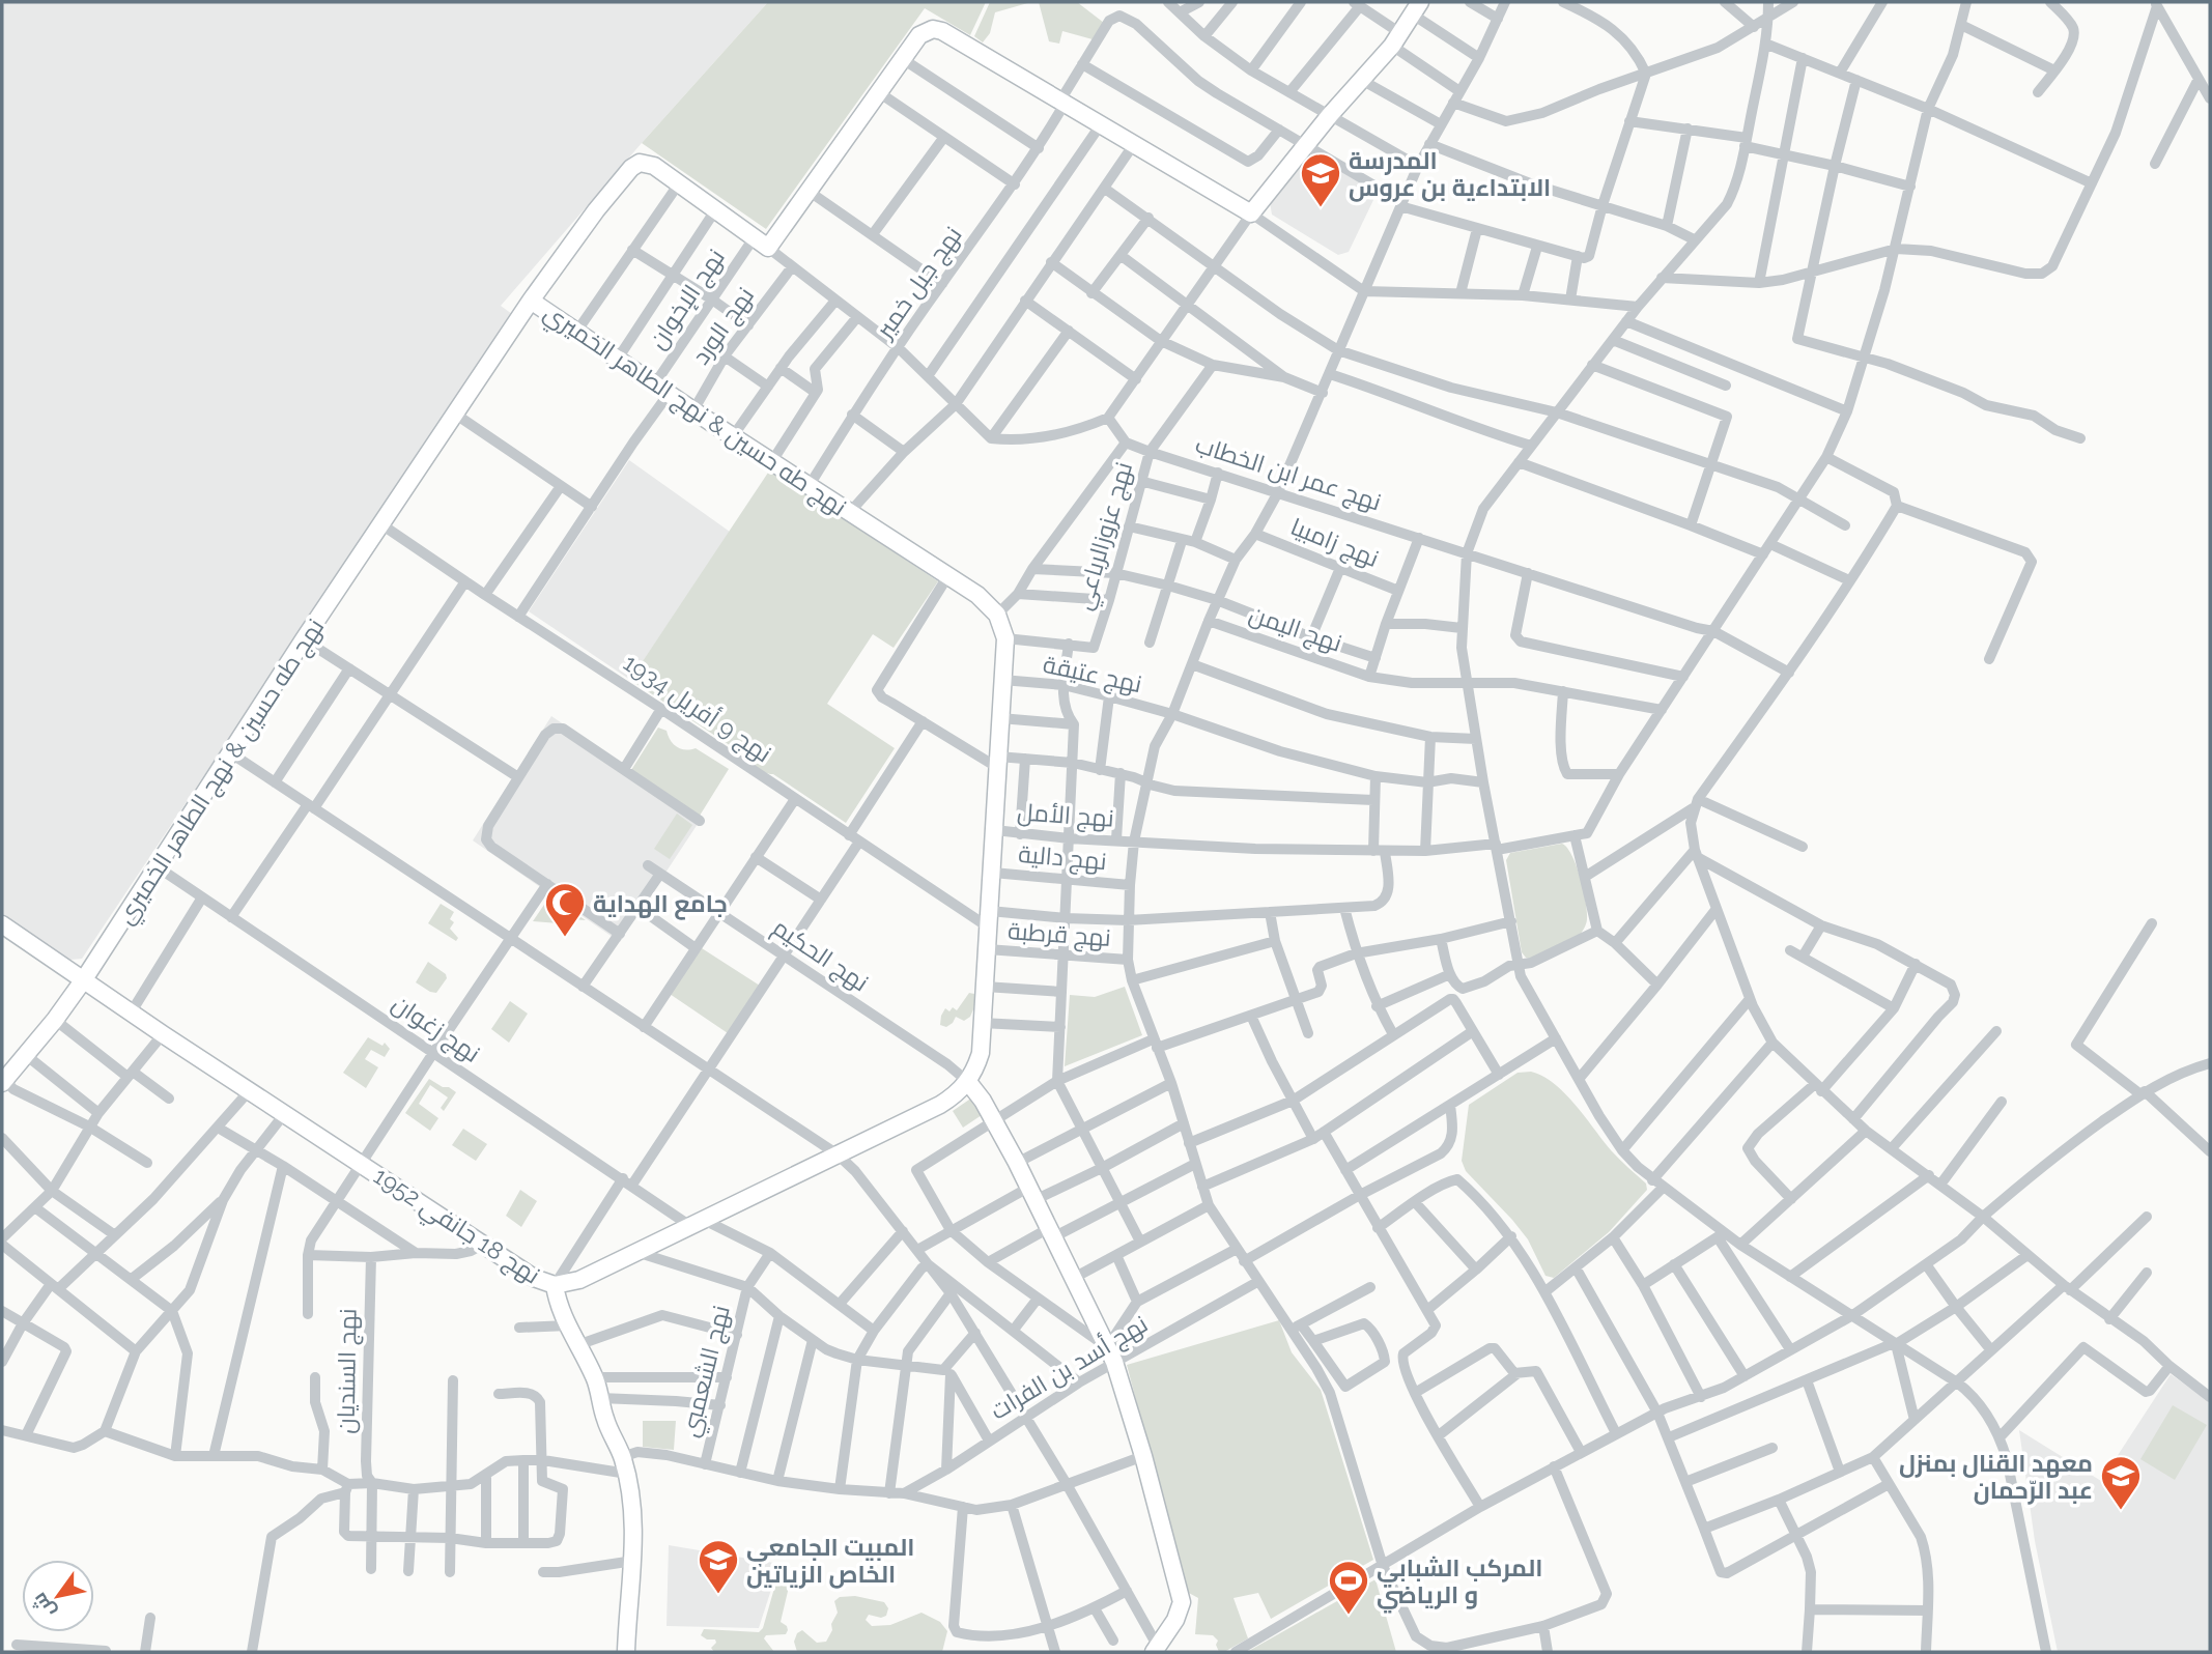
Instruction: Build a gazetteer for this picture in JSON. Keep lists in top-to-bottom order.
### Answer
{
  "streets": {
    "street": [
      "نهج جبل خمير",
      "نهج الإخوان",
      "نهج الورد",
      "نهج طه حسين & نهج الطاهر الخميري",
      "نهج عمر ابن الخطاب",
      "نهج عزوزالرباعي",
      "نهج زامبيا",
      "نهج اليمن",
      "نهج عتيقة",
      "نهج 9 أفريل 1934",
      "نهج الأمل",
      "نهج دالية",
      "نهج قرطبة",
      "نهج الحكيم",
      "نهج زغوان",
      "نهج 18 جانفي 1952",
      "نهج أسد بن الفرات",
      "نهج السنديان",
      "نهج الشعمبي"
    ]
  },
  "crossings": [
    ["نهج جبل خمير", "نهج طه حسين & نهج الطاهر الخميري"],
    ["نهج الإخوان", "نهج طه حسين & نهج الطاهر الخميري"],
    ["نهج الورد", "نهج طه حسين & نهج الطاهر الخميري"],
    ["نهج طه حسين & نهج الطاهر الخميري", "نهج عزوزالرباعي"],
    ["نهج طه حسين & نهج الطاهر الخميري", "نهج عتيقة"],
    ["نهج طه حسين & نهج الطاهر الخميري", "نهج 9 أفريل 1934"],
    ["نهج طه حسين & نهج الطاهر الخميري", "نهج الأمل"],
    ["نهج طه حسين & نهج الطاهر الخميري", "نهج دالية"],
    ["نهج طه حسين & نهج الطاهر الخميري", "نهج قرطبة"],
    ["نهج طه حسين & نهج الطاهر الخميري", "نهج الحكيم"],
    ["نهج طه حسين & نهج الطاهر الخميري", "نهج زغوان"],
    ["نهج طه حسين & نهج الطاهر الخميري", "نهج 18 جانفي 1952"],
    ["نهج عمر ابن الخطاب", "نهج عزوزالرباعي"],
    ["نهج الحكيم", "نهج 18 جانفي 1952"],
    ["نهج زغوان", "نهج 18 جانفي 1952"]
  ],
  "places": {
    "school or university": ["المدرسة الابتداءية بن عروس", "معهد القنال بمنزل عبد الرّحمان", "المبيت الجامعي الخاص الزياتين"],
    "mosque": ["جامع الهداية"],
    "sports": ["المركب الشبابي و الرياضي"]
  },
  "north": "bottom left"
}
